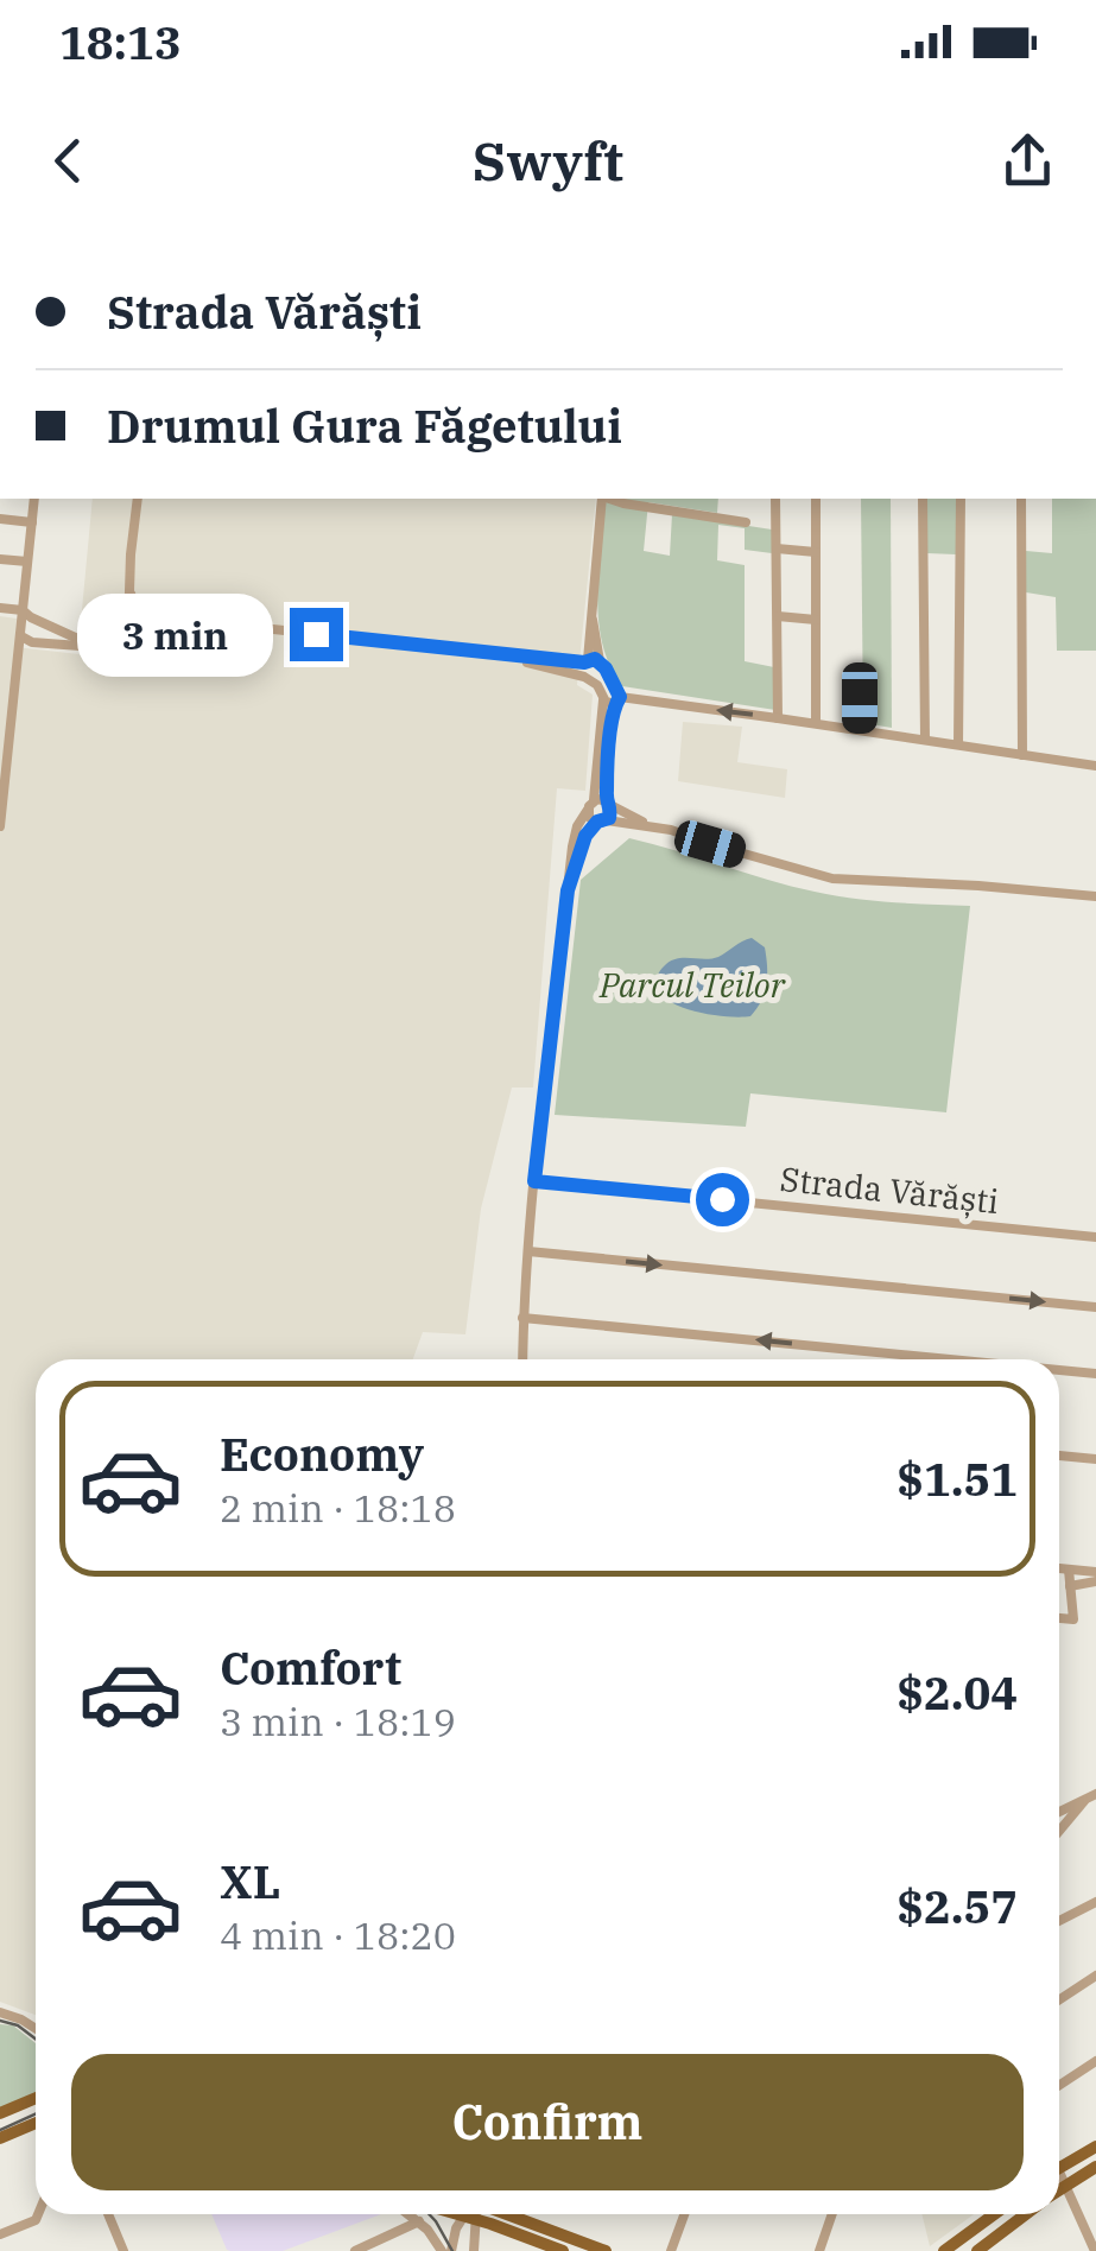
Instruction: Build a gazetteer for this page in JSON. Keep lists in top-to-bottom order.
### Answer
{
  "streets": {
    "street": ["Strada Vărăști"]
  },
  "parks": ["Parcul Teilor"],
  "page": {
    "status": "18:13",
    "header": "Swyft",
    "banner": ["Strada Vărăști", "Drumul Gura Făgetului"],
    "bubble": "3 min",
    "list": [
      {
        "name": "Economy",
        "note": "2 min · 18:18",
        "value": "$1.51"
      },
      {
        "name": "Comfort",
        "note": "3 min · 18:19",
        "value": "$2.04"
      },
      {
        "name": "XL",
        "note": "4 min · 18:20",
        "value": "$2.57"
      }
    ],
    "buttons": "Confirm"
  }
}
